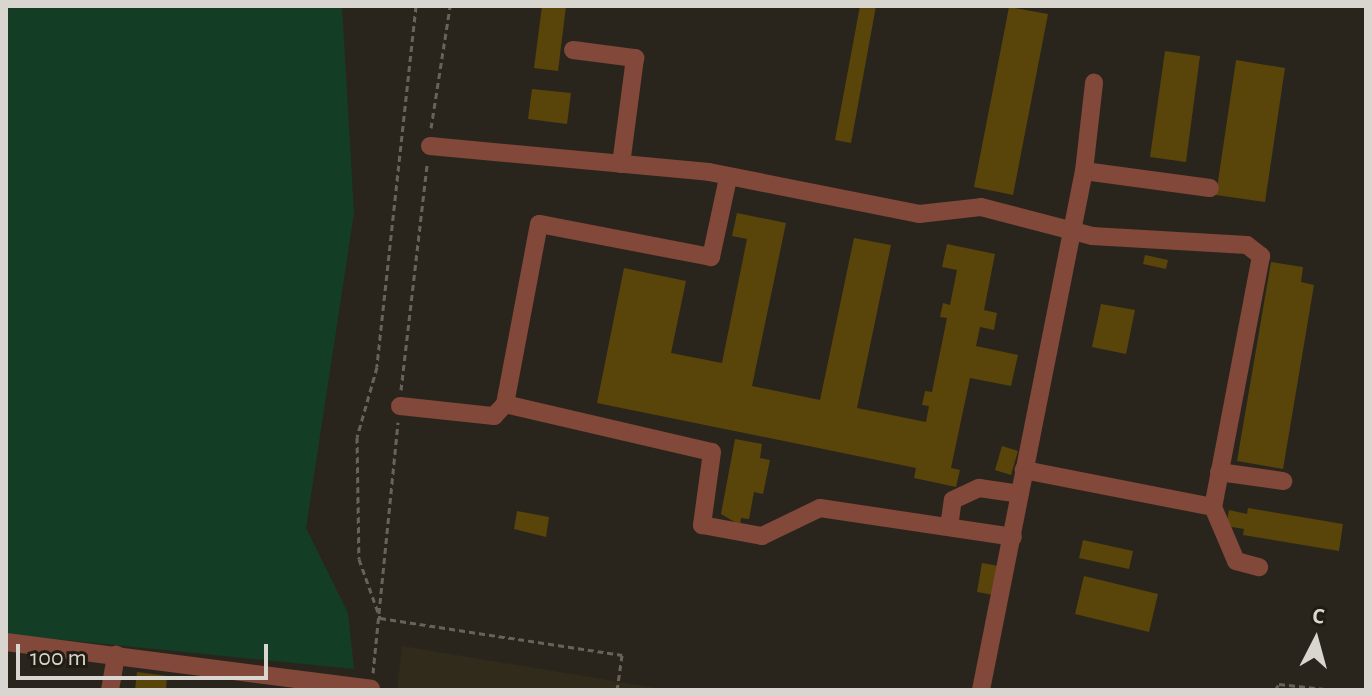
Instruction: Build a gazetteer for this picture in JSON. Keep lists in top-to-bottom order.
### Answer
{
  "scale_bar": "100 m",
  "north": "top"
}
